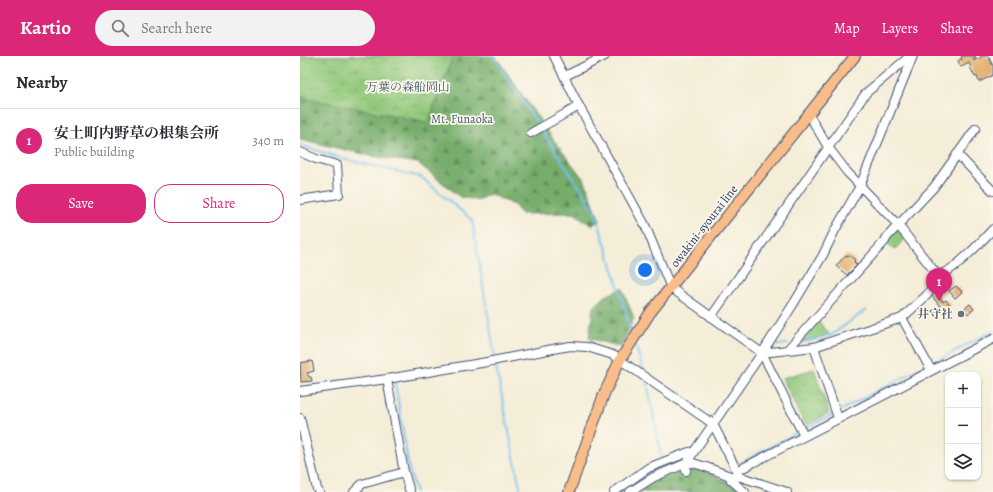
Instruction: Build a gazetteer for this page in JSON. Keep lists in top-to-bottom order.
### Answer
{
  "streets": {
    "main road": ["owakini-syourai line"]
  },
  "parks": ["万葉の森船岡山", "Mt. Funaoka"],
  "places": ["井守社"],
  "page": {
    "header": "Kartio",
    "search": "Search here",
    "nav": ["Map", "Layers", "Share"],
    "heading": "Nearby",
    "list": [
      {
        "mark": "1",
        "name": "安土町内野草の根集会所",
        "note": "Public building",
        "value": "340 m"
      }
    ],
    "buttons": ["Save", "Share"],
    "pins": "1",
    "map_buttons": ["+", "−"]
  }
}
